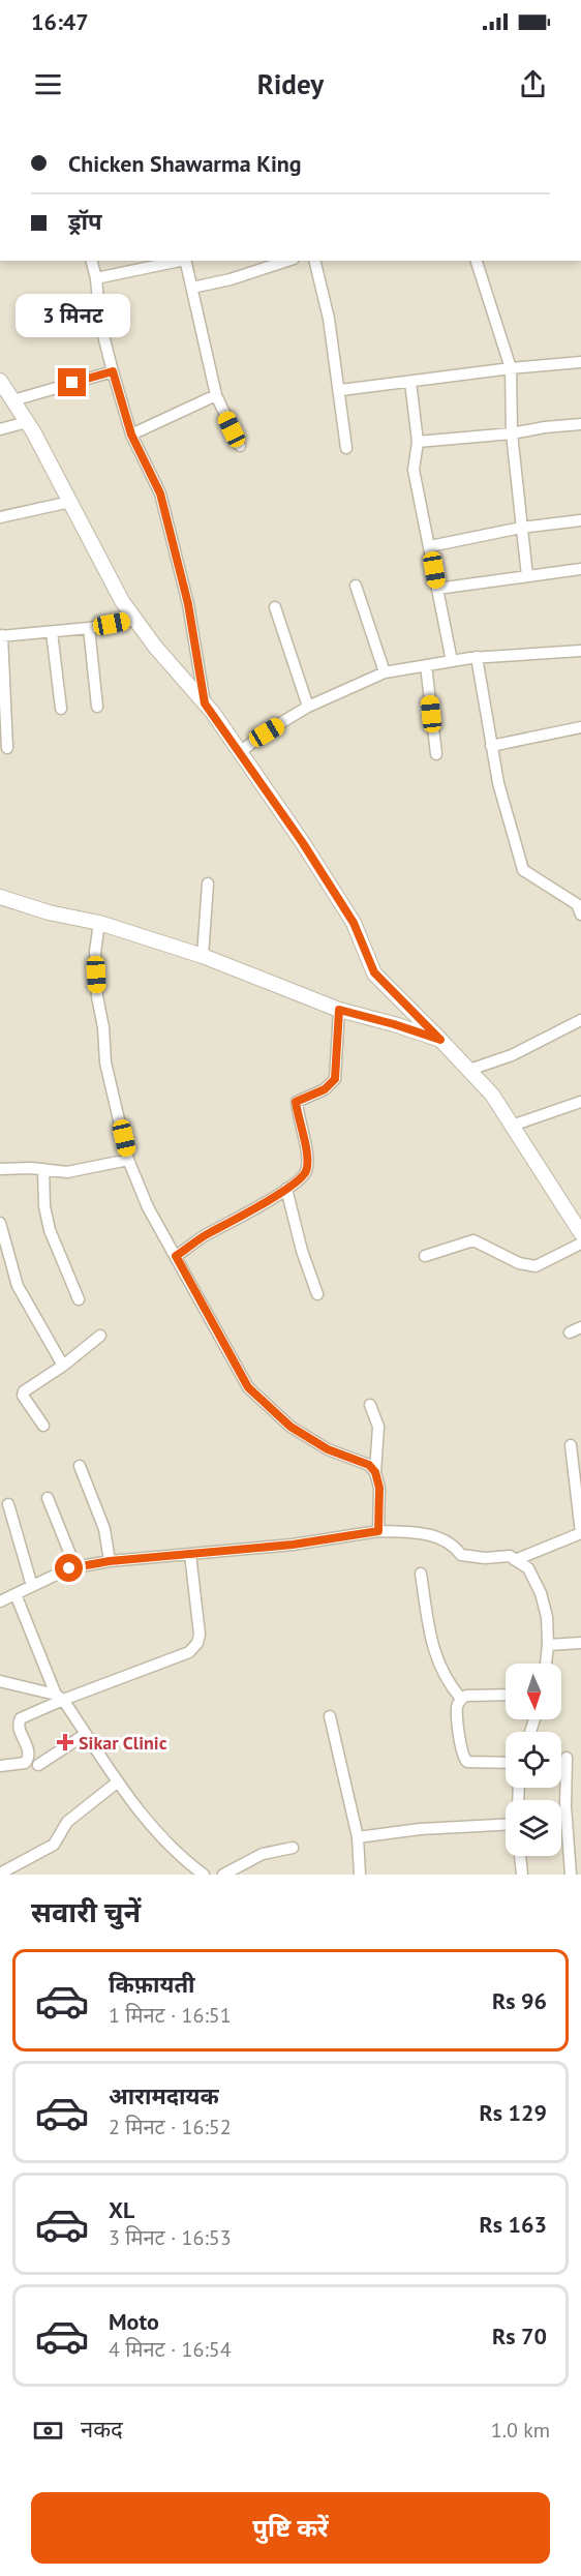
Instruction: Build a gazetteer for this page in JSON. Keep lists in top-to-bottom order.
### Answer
{
  "places": {
    "health": ["Sikar Clinic"]
  },
  "north": "bottom",
  "page": {
    "status": "16:47",
    "header": "Ridey",
    "banner": ["Chicken Shawarma King", "ड्रॉप"],
    "bubble": "3 मिनट",
    "heading": "सवारी चुनें",
    "list": [
      {
        "name": "किफ़ायती",
        "note": "1 मिनट · 16:51",
        "value": "Rs 96"
      },
      {
        "name": "आरामदायक",
        "note": "2 मिनट · 16:52",
        "value": "Rs 129"
      },
      {
        "name": "XL",
        "note": "3 मिनट · 16:53",
        "value": "Rs 163"
      },
      {
        "name": "Moto",
        "note": "4 मिनट · 16:54",
        "value": "Rs 70"
      }
    ],
    "pay": ["नकद", "1.0 km"],
    "buttons": "पुष्टि करें"
  }
}
